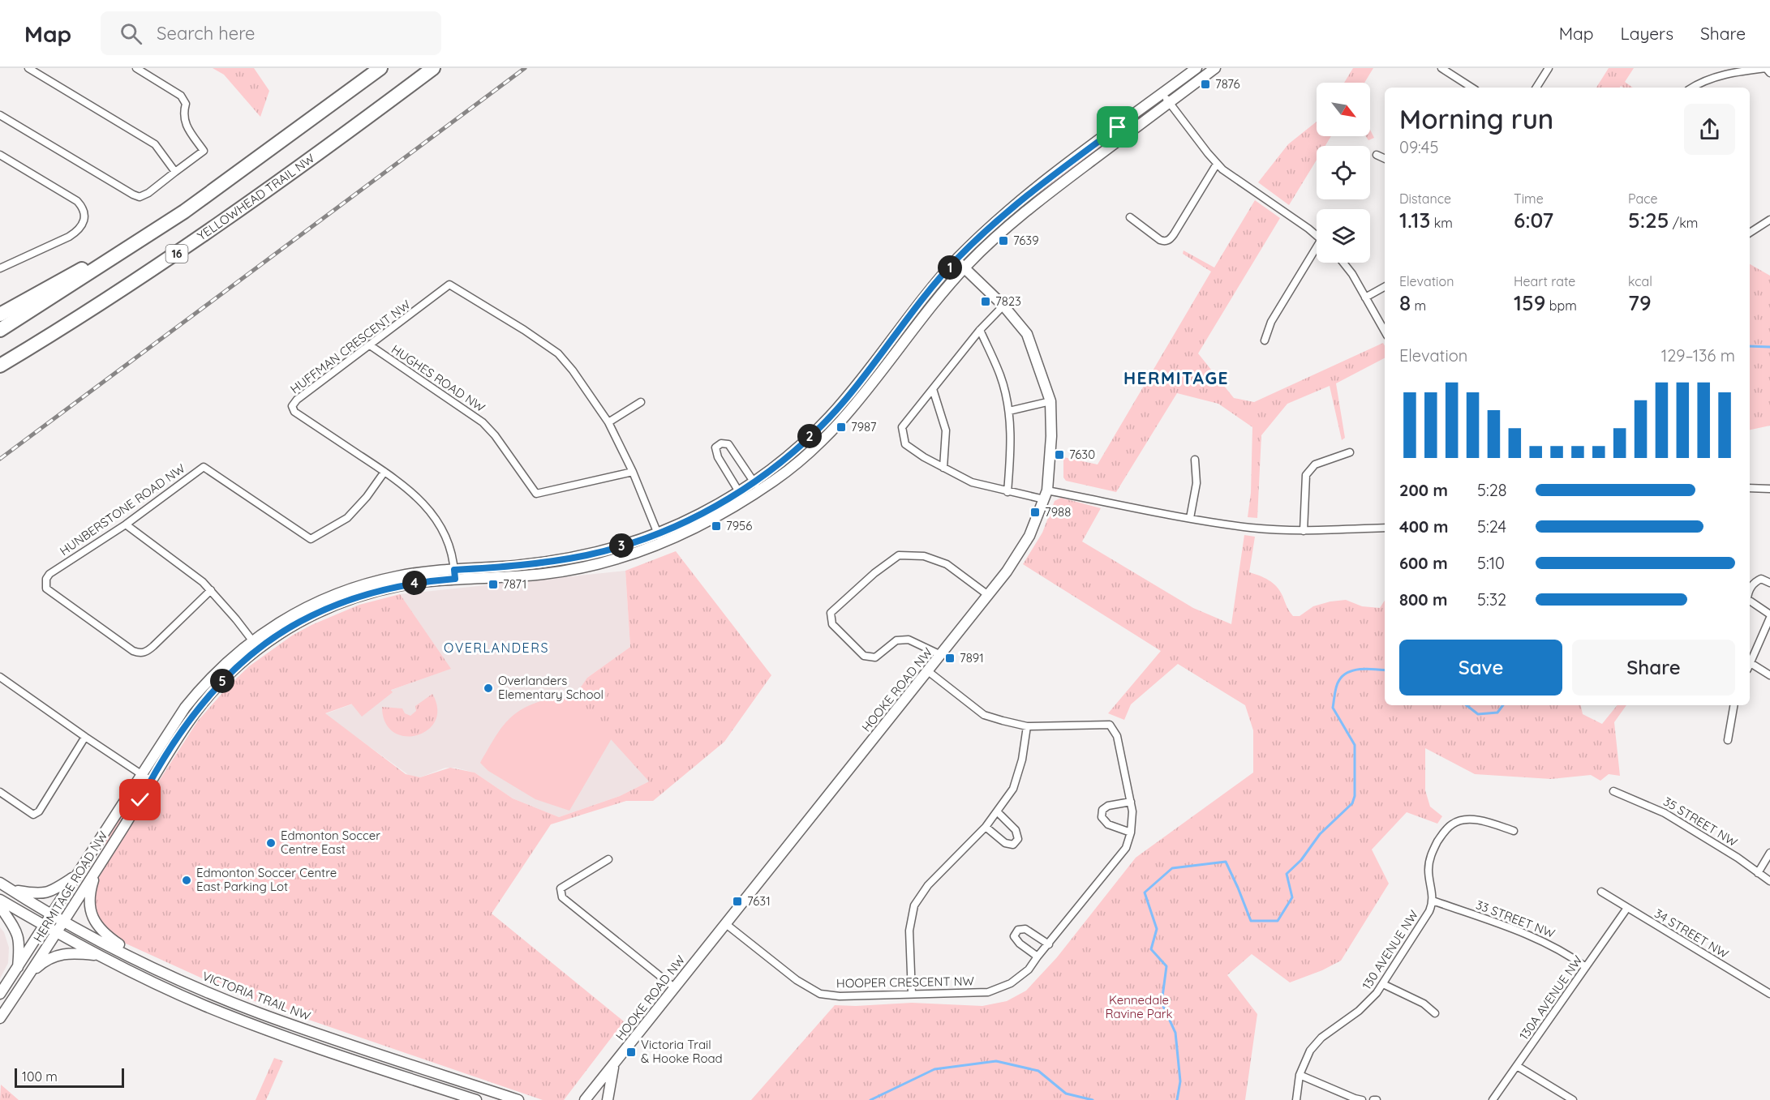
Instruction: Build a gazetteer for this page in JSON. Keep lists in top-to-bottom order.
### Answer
{
  "streets": {
    "highway": ["YELLOWHEAD TRAIL NW", "16"],
    "street": [
      "HUFFMAN CRESCENT NW",
      "HUGHES ROAD NW",
      "HUNBERSTONE ROAD NW",
      "HOOKE ROAD NW",
      "35 STREET NW",
      "HERMITAGE ROAD NW",
      "33 STREET NW",
      "34 STREET NW",
      "130 AVENUE NW",
      "HOOPER CRESCENT NW",
      "VICTORIA TRAIL NW",
      "130A AVENUE NW"
    ]
  },
  "crossings": [
    ["HUFFMAN CRESCENT NW", "HUGHES ROAD NW"],
    ["HUFFMAN CRESCENT NW", "HUNBERSTONE ROAD NW"],
    ["HUFFMAN CRESCENT NW", "HERMITAGE ROAD NW"],
    ["HOOKE ROAD NW", "HERMITAGE ROAD NW"],
    ["HOOKE ROAD NW", "HOOPER CRESCENT NW"],
    ["HERMITAGE ROAD NW", "VICTORIA TRAIL NW"],
    ["33 STREET NW", "130 AVENUE NW"],
    ["33 STREET NW", "130A AVENUE NW"],
    ["34 STREET NW", "130A AVENUE NW"]
  ],
  "districts": ["HERMITAGE", "OVERLANDERS"],
  "parks": ["Kennedale Ravine Park"],
  "places": {
    "transit": [
      "7876",
      "7639",
      "7823",
      "7987",
      "7630",
      "7988",
      "7956",
      "7871",
      "7891",
      "7631",
      "Victoria Trail & Hooke Road"
    ],
    "other": ["Overlanders Elementary School", "Edmonton Soccer Centre East", "Edmonton Soccer Centre East Parking Lot"]
  },
  "scale_bar": "100 m",
  "north": "bottom right",
  "page": {
    "header": "Map",
    "search": "Search here",
    "nav": ["Map", "Layers", "Share"],
    "heading": ["Morning run", "09:45"],
    "stats": [
      ["Distance", "1.13 km"],
      ["Time", "6:07"],
      ["Pace", "5:25 /km"],
      ["Elevation", "8 m"],
      ["Heart rate", "159 bpm"],
      ["kcal", "79"]
    ],
    "pins": [
      "1",
      "2",
      "3",
      "4",
      "5"
    ],
    "chart": ["Elevation", "129–136 m"],
    "list": [
      {
        "name": "200 m",
        "note": "5:28"
      },
      {
        "name": "400 m",
        "note": "5:24"
      },
      {
        "name": "600 m",
        "note": "5:10"
      },
      {
        "name": "800 m",
        "note": "5:32"
      }
    ],
    "buttons": ["Save", "Share"],
    "scale": "100 m"
  }
}
